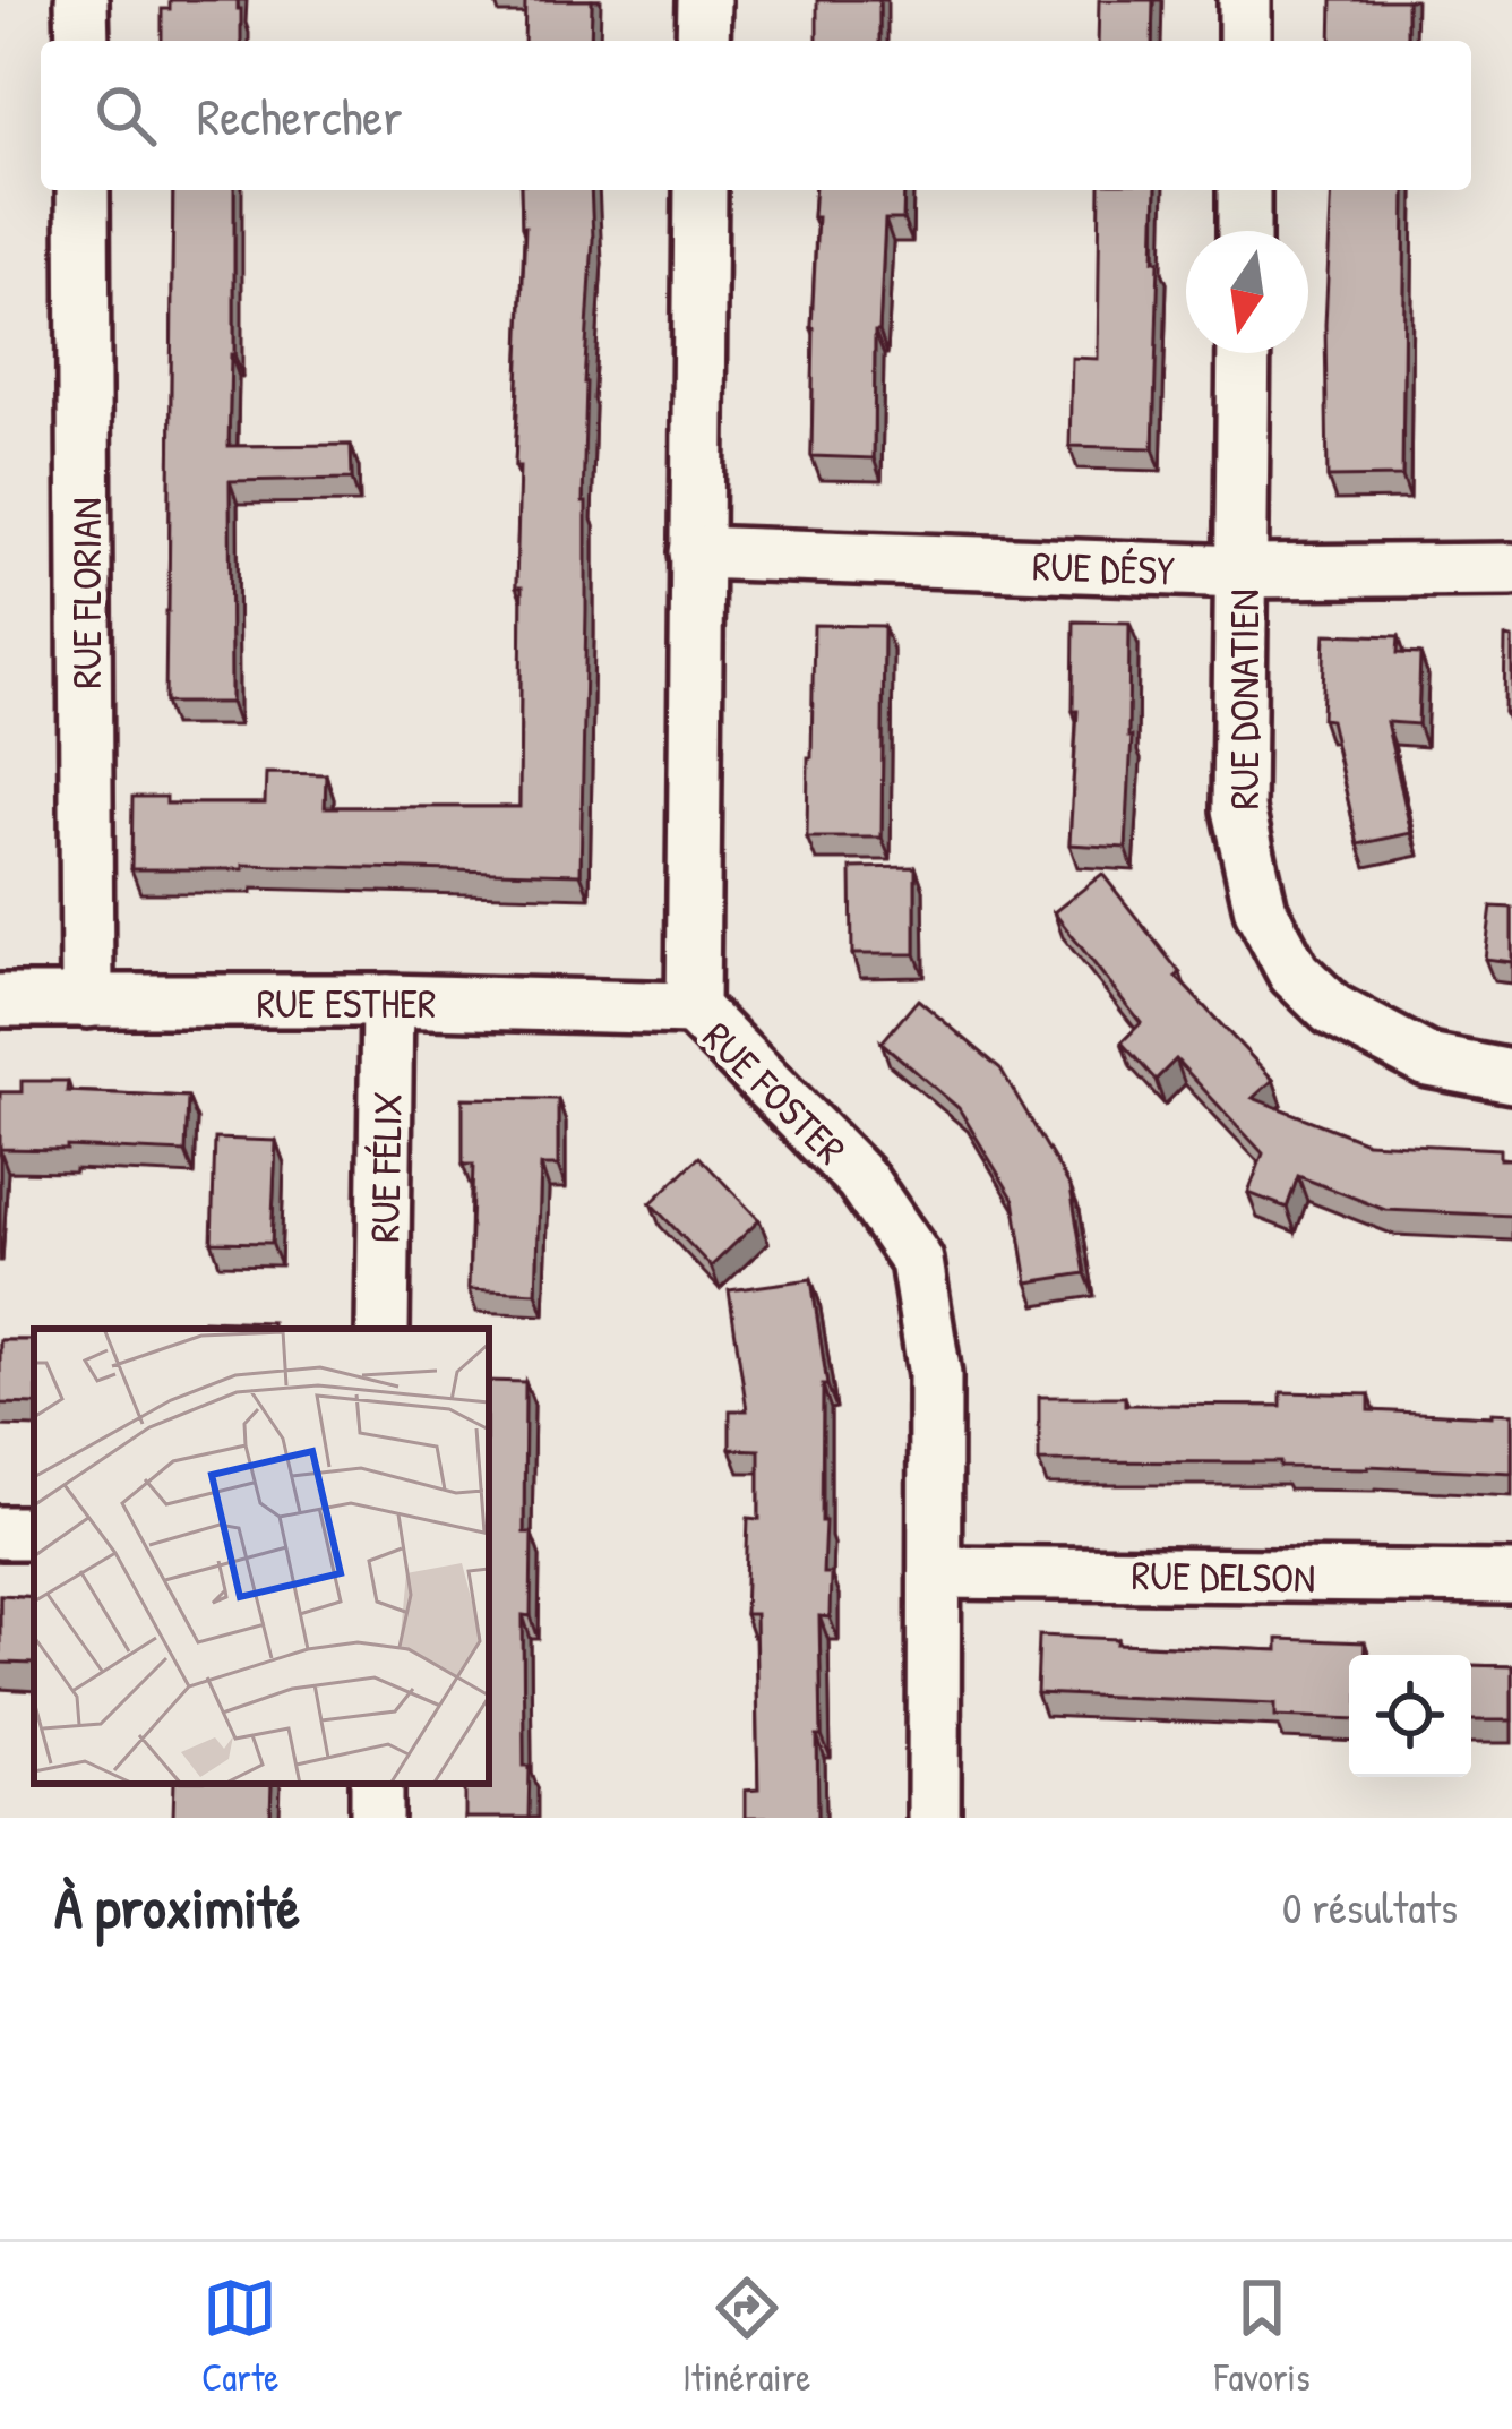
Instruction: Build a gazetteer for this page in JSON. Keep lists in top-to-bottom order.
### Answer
{
  "streets": {
    "street": [
      "RUE DÉSY",
      "RUE FLORIAN",
      "RUE DONATIEN",
      "RUE ESTHER",
      "RUE FOSTER",
      "RUE FÉLIX",
      "RUE DELSON"
    ]
  },
  "crossings": [
    ["RUE DÉSY", "RUE DONATIEN"],
    ["RUE DÉSY", "RUE FOSTER"],
    ["RUE FLORIAN", "RUE ESTHER"],
    ["RUE ESTHER", "RUE FOSTER"],
    ["RUE ESTHER", "RUE FÉLIX"],
    ["RUE FOSTER", "RUE DELSON"]
  ],
  "north": "bottom",
  "page": {
    "search": "Rechercher",
    "heading": ["À proximité", "0 résultats"],
    "nav": ["Carte", "Itinéraire", "Favoris"]
  }
}
